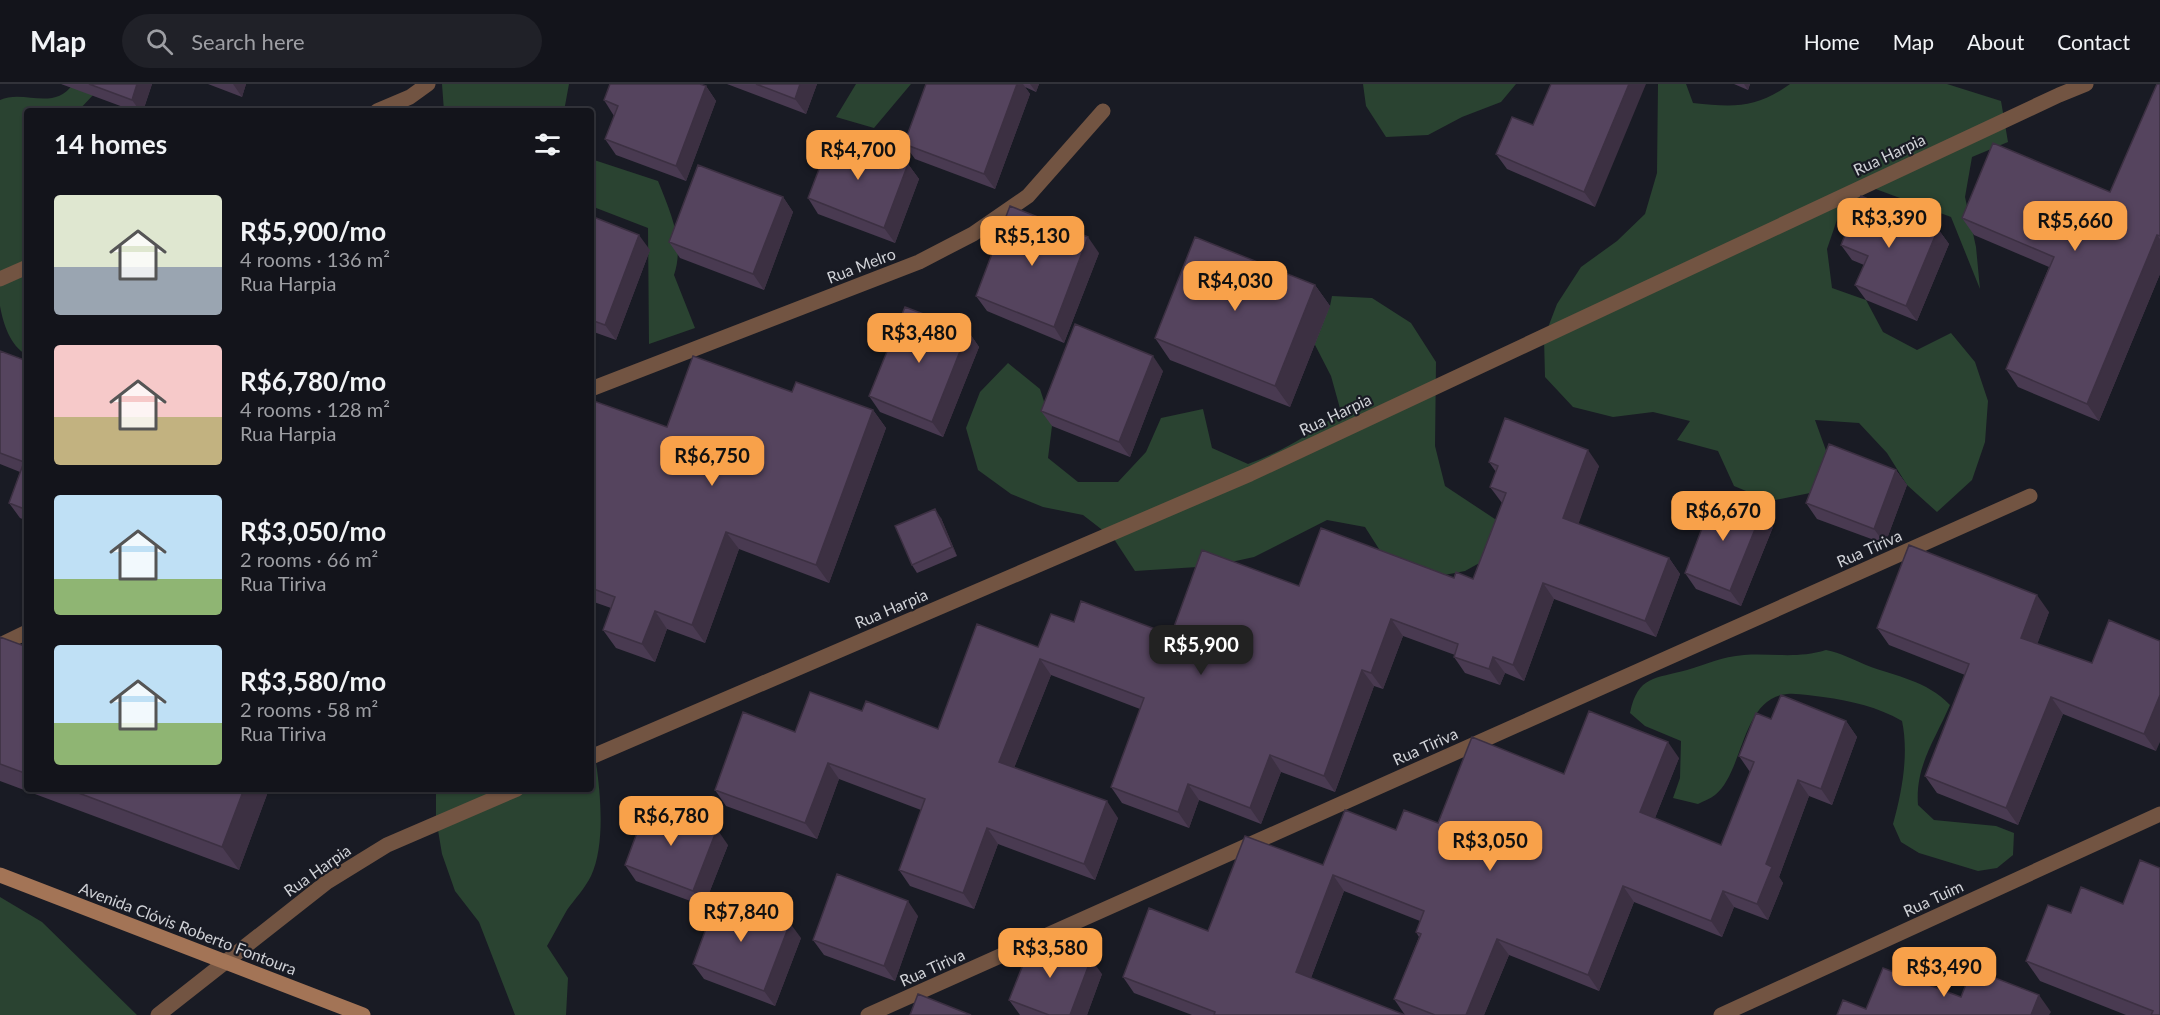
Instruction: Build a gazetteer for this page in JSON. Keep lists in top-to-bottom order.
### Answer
{
  "streets": {
    "street": [
      "Rua Harpia",
      "Rua Melro",
      "Rua Tiriva",
      "Rua Tuim",
      "Avenida Clóvis Roberto Fontoura"
    ]
  },
  "crossings": [
    ["Rua Harpia", "Avenida Clóvis Roberto Fontoura"]
  ],
  "page": {
    "header": "Map",
    "search": "Search here",
    "nav": [
      "Home",
      "Map",
      "About",
      "Contact"
    ],
    "heading": "14 homes",
    "price": [
      "R$4,700",
      "R$3,390",
      "R$5,660",
      "R$5,130",
      "R$4,030",
      "R$3,480",
      "R$6,750",
      "R$6,670",
      "R$5,900",
      "R$6,780",
      "R$3,050",
      "R$7,840",
      "R$3,580",
      "R$3,490"
    ],
    "list": [
      {
        "name": "R$5,900/mo",
        "note": "4 rooms · 136 m² · Rua Harpia"
      },
      {
        "name": "R$6,780/mo",
        "note": "4 rooms · 128 m² · Rua Harpia"
      },
      {
        "name": "R$3,050/mo",
        "note": "2 rooms · 66 m² · Rua Tiriva"
      },
      {
        "name": "R$3,580/mo",
        "note": "2 rooms · 58 m² · Rua Tiriva"
      }
    ]
  }
}
